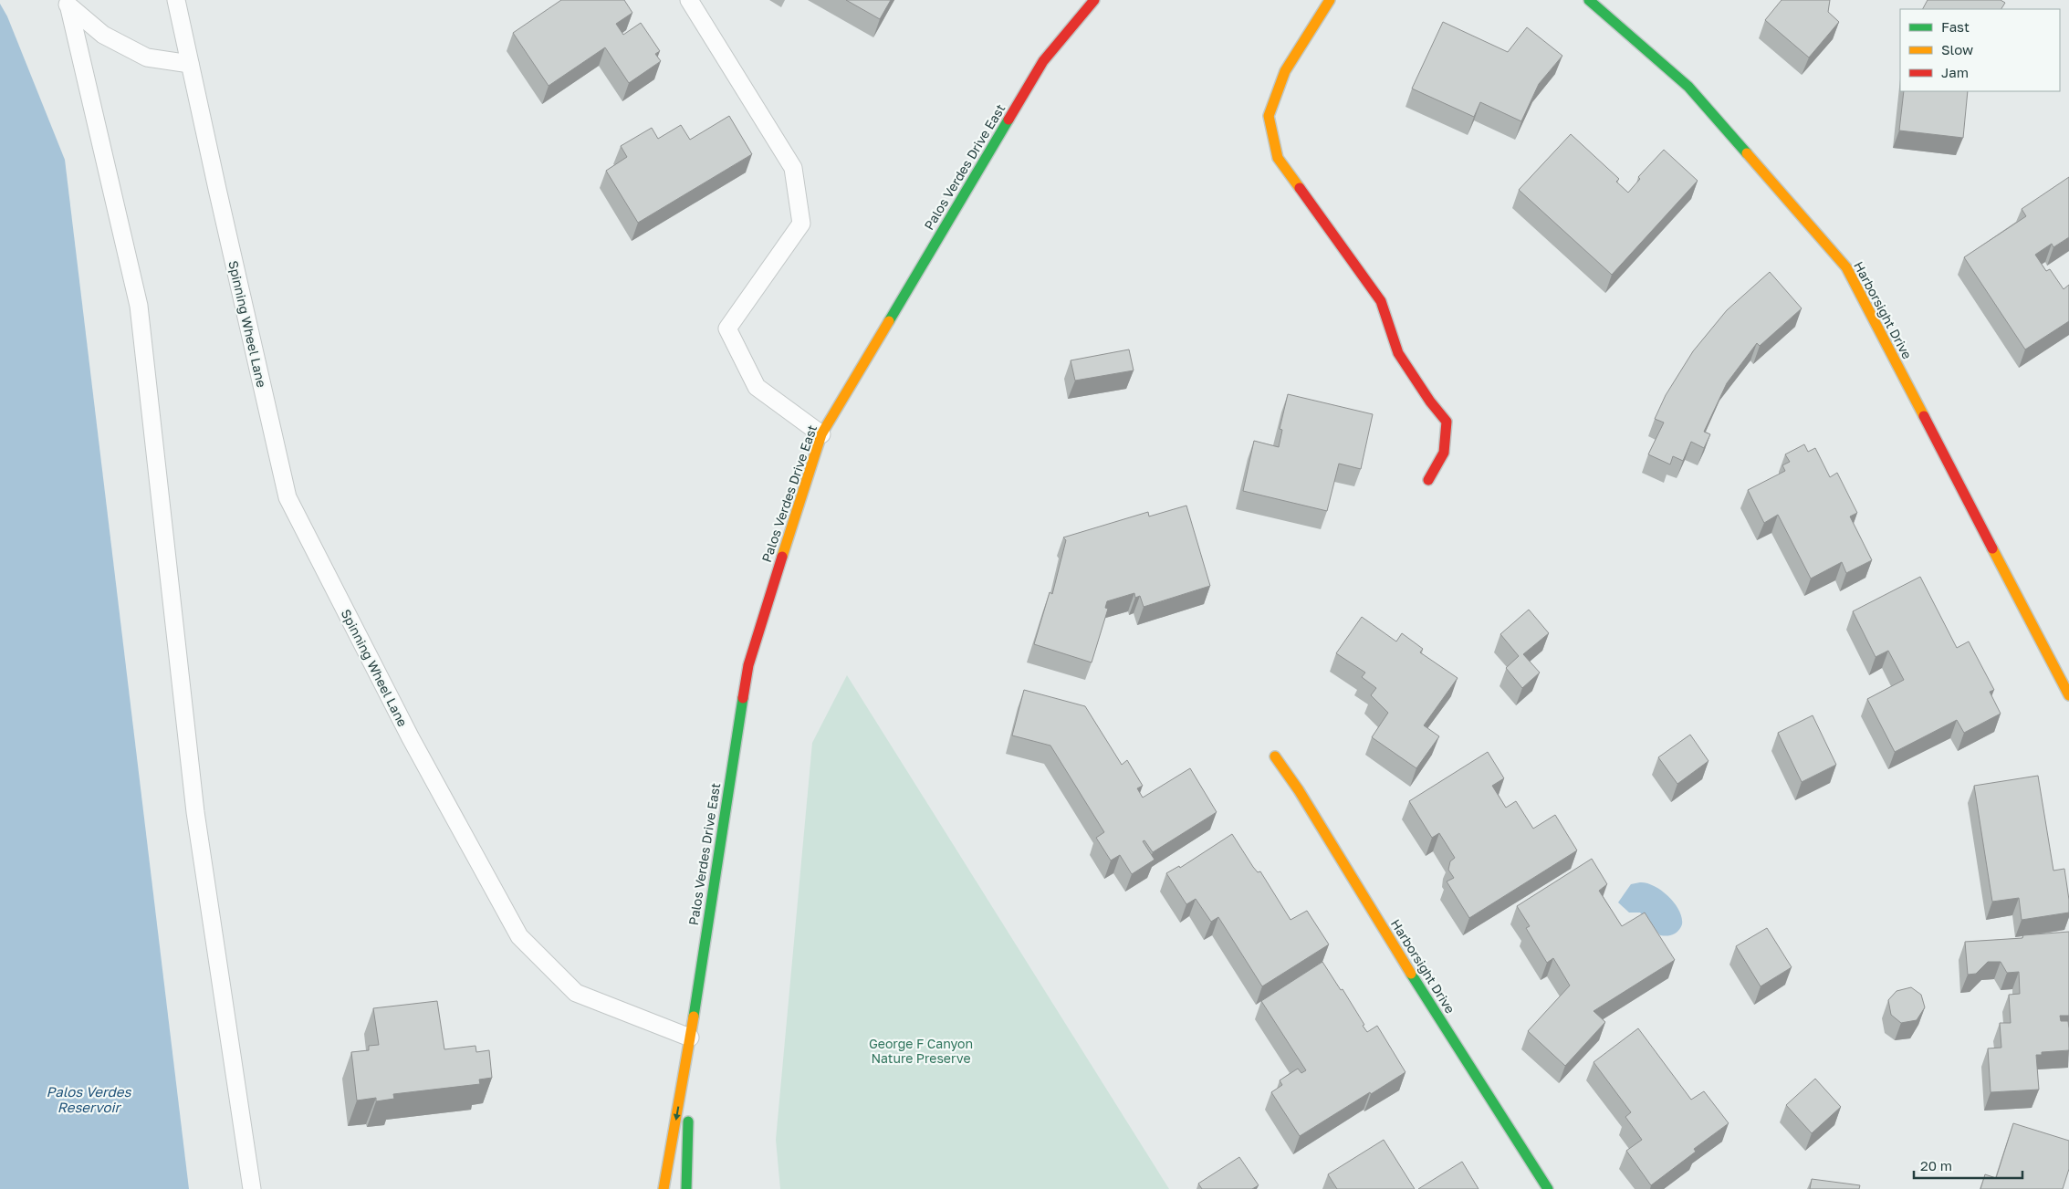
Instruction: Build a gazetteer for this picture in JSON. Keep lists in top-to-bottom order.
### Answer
{
  "streets": {
    "street": ["Palos Verdes Drive East", "Harborsight Drive"],
    "lane": ["Spinning Wheel Lane"]
  },
  "crossings": [
    ["Palos Verdes Drive East", "Spinning Wheel Lane"]
  ],
  "water": ["Palos Verdes Reservoir"],
  "parks": ["George F Canyon Nature Preserve"],
  "legend": ["Fast", "Slow", "Jam"],
  "scale_bar": "20 m"
}
